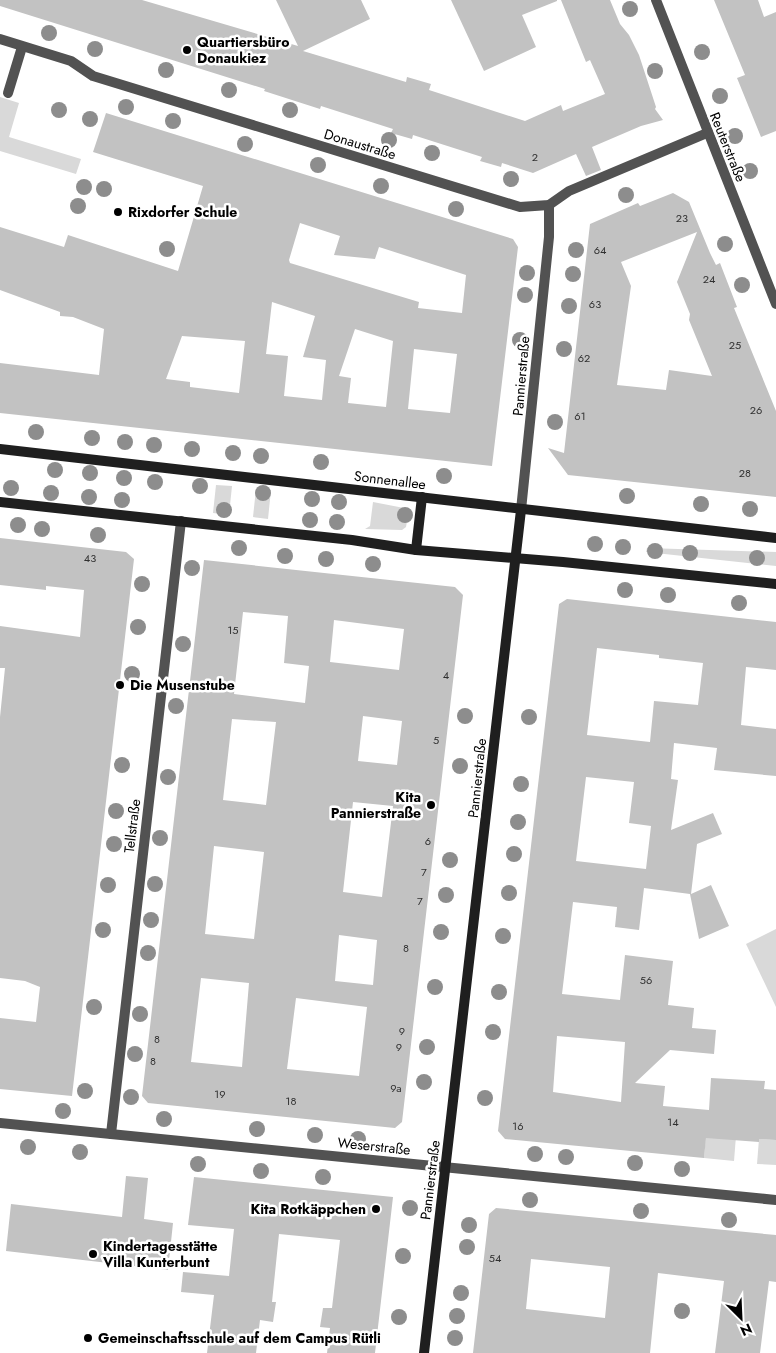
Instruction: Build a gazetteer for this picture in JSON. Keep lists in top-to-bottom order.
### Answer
{
  "streets": {
    "main road": ["Pannierstraße", "Sonnenallee"],
    "street": [
      "Donaustraße",
      "Reuterstraße",
      "Tellstraße",
      "Weserstraße"
    ]
  },
  "crossings": [
    ["Donaustraße", "Pannierstraße"],
    ["Pannierstraße", "Sonnenallee"],
    ["Pannierstraße", "Weserstraße"],
    ["Tellstraße", "Weserstraße"]
  ],
  "places": [
    "Quartiersbüro Donaukiez",
    "Rixdorfer Schule",
    "Die Musenstube",
    "Kita Pannierstraße",
    "Kita Rotkäppchen",
    "Kindertagesstätte Villa Kunterbunt",
    "Gemeinschaftsschule auf dem Campus Rütli"
  ],
  "house_numbers": [
    "2",
    "23",
    "64",
    "24",
    "63",
    "25",
    "62",
    "26",
    "61",
    "28",
    "43",
    "15",
    "4",
    "5",
    "6",
    "7",
    "7",
    "8",
    "56",
    "9",
    "8",
    "9",
    "8",
    "9a",
    "19",
    "18",
    "14",
    "16",
    "54"
  ],
  "north": "bottom right"
}
